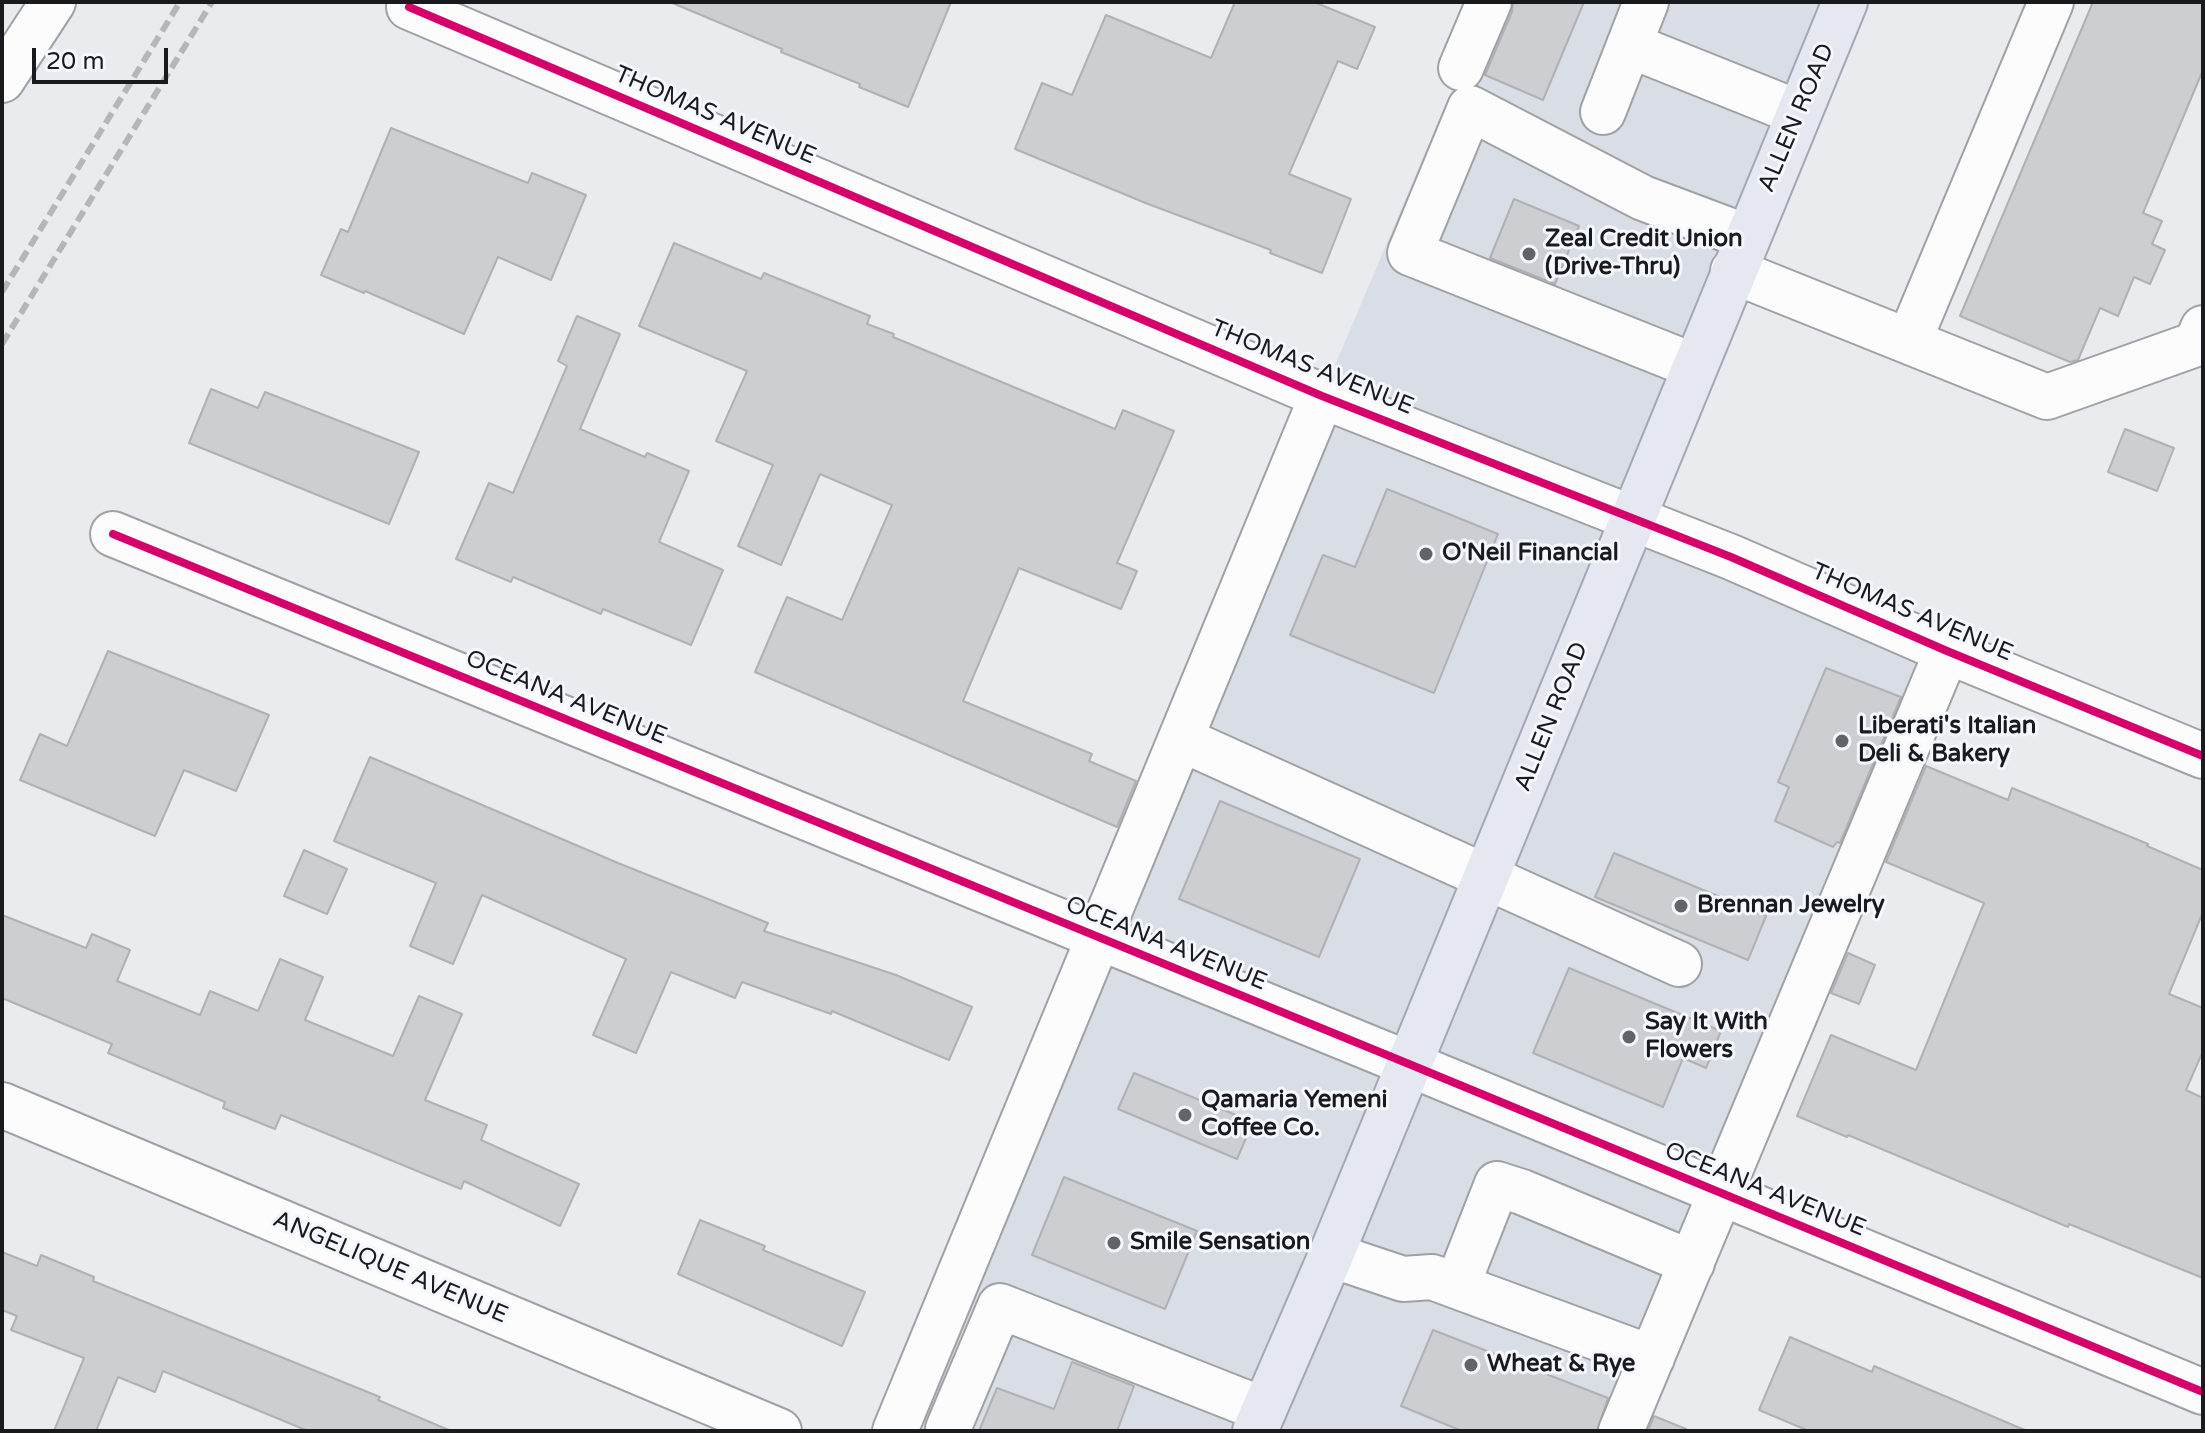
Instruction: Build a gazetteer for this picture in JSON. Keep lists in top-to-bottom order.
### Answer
{
  "streets": {
    "main road": ["ALLEN ROAD"],
    "street": ["THOMAS AVENUE", "OCEANA AVENUE", "ANGELIQUE AVENUE"]
  },
  "crossings": [
    ["THOMAS AVENUE", "ALLEN ROAD"],
    ["ALLEN ROAD", "OCEANA AVENUE"]
  ],
  "places": [
    "Zeal Credit Union (Drive-Thru)",
    "O'Neil Financial",
    "Liberati's Italian Deli & Bakery",
    "Brennan Jewelry",
    "Say It With Flowers",
    "Qamaria Yemeni Coffee Co.",
    "Smile Sensation",
    "Wheat & Rye"
  ],
  "scale_bar": "20 m"
}
